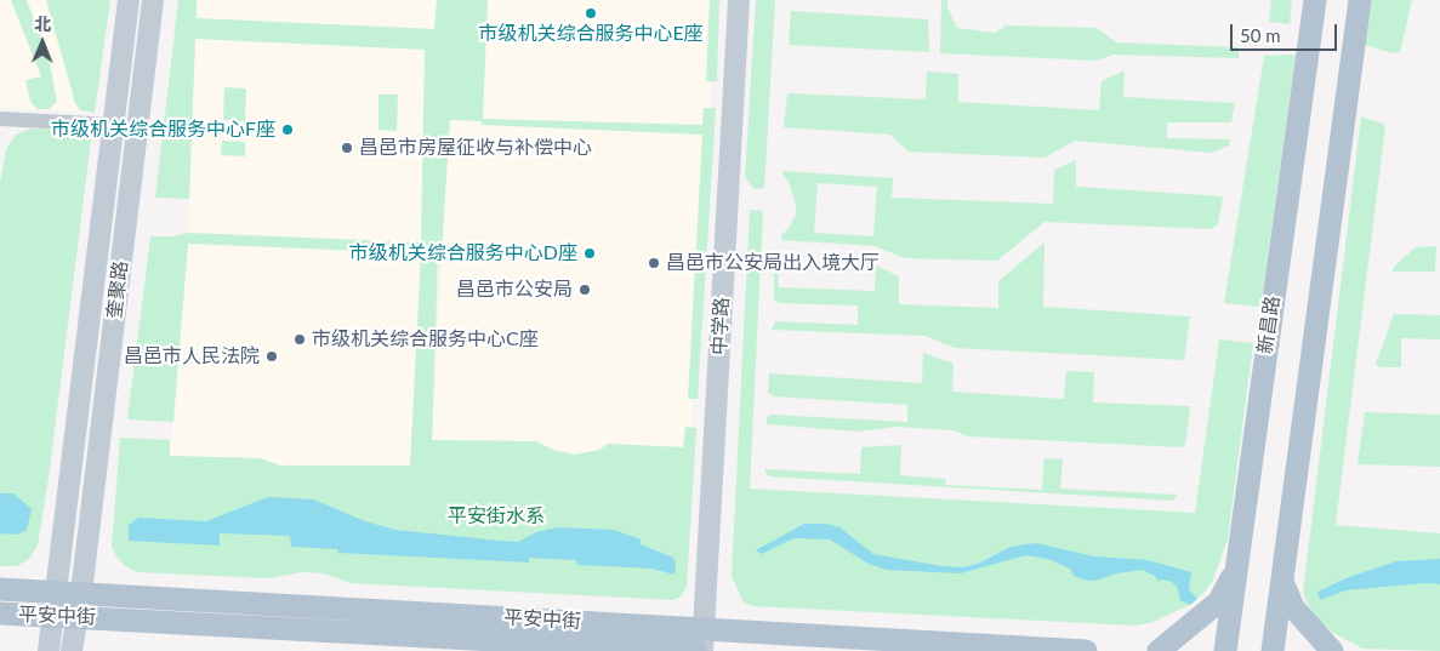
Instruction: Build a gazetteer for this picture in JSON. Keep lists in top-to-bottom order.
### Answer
{
  "streets": {
    "main road": [
      "奎聚路",
      "新昌路",
      "中学路",
      "平安中街"
    ]
  },
  "crossings": [
    ["奎聚路", "平安中街"],
    ["中学路", "平安中街"]
  ],
  "parks": ["平安街水系"],
  "places": [
    "市级机关综合服务中心E座",
    "市级机关综合服务中心F座",
    "昌邑市房屋征收与补偿中心",
    "市级机关综合服务中心D座",
    "昌邑市公安局出入境大厅",
    "昌邑市公安局",
    "市级机关综合服务中心C座",
    "昌邑市人民法院"
  ],
  "scale_bar": "50 m",
  "north": "top"
}
